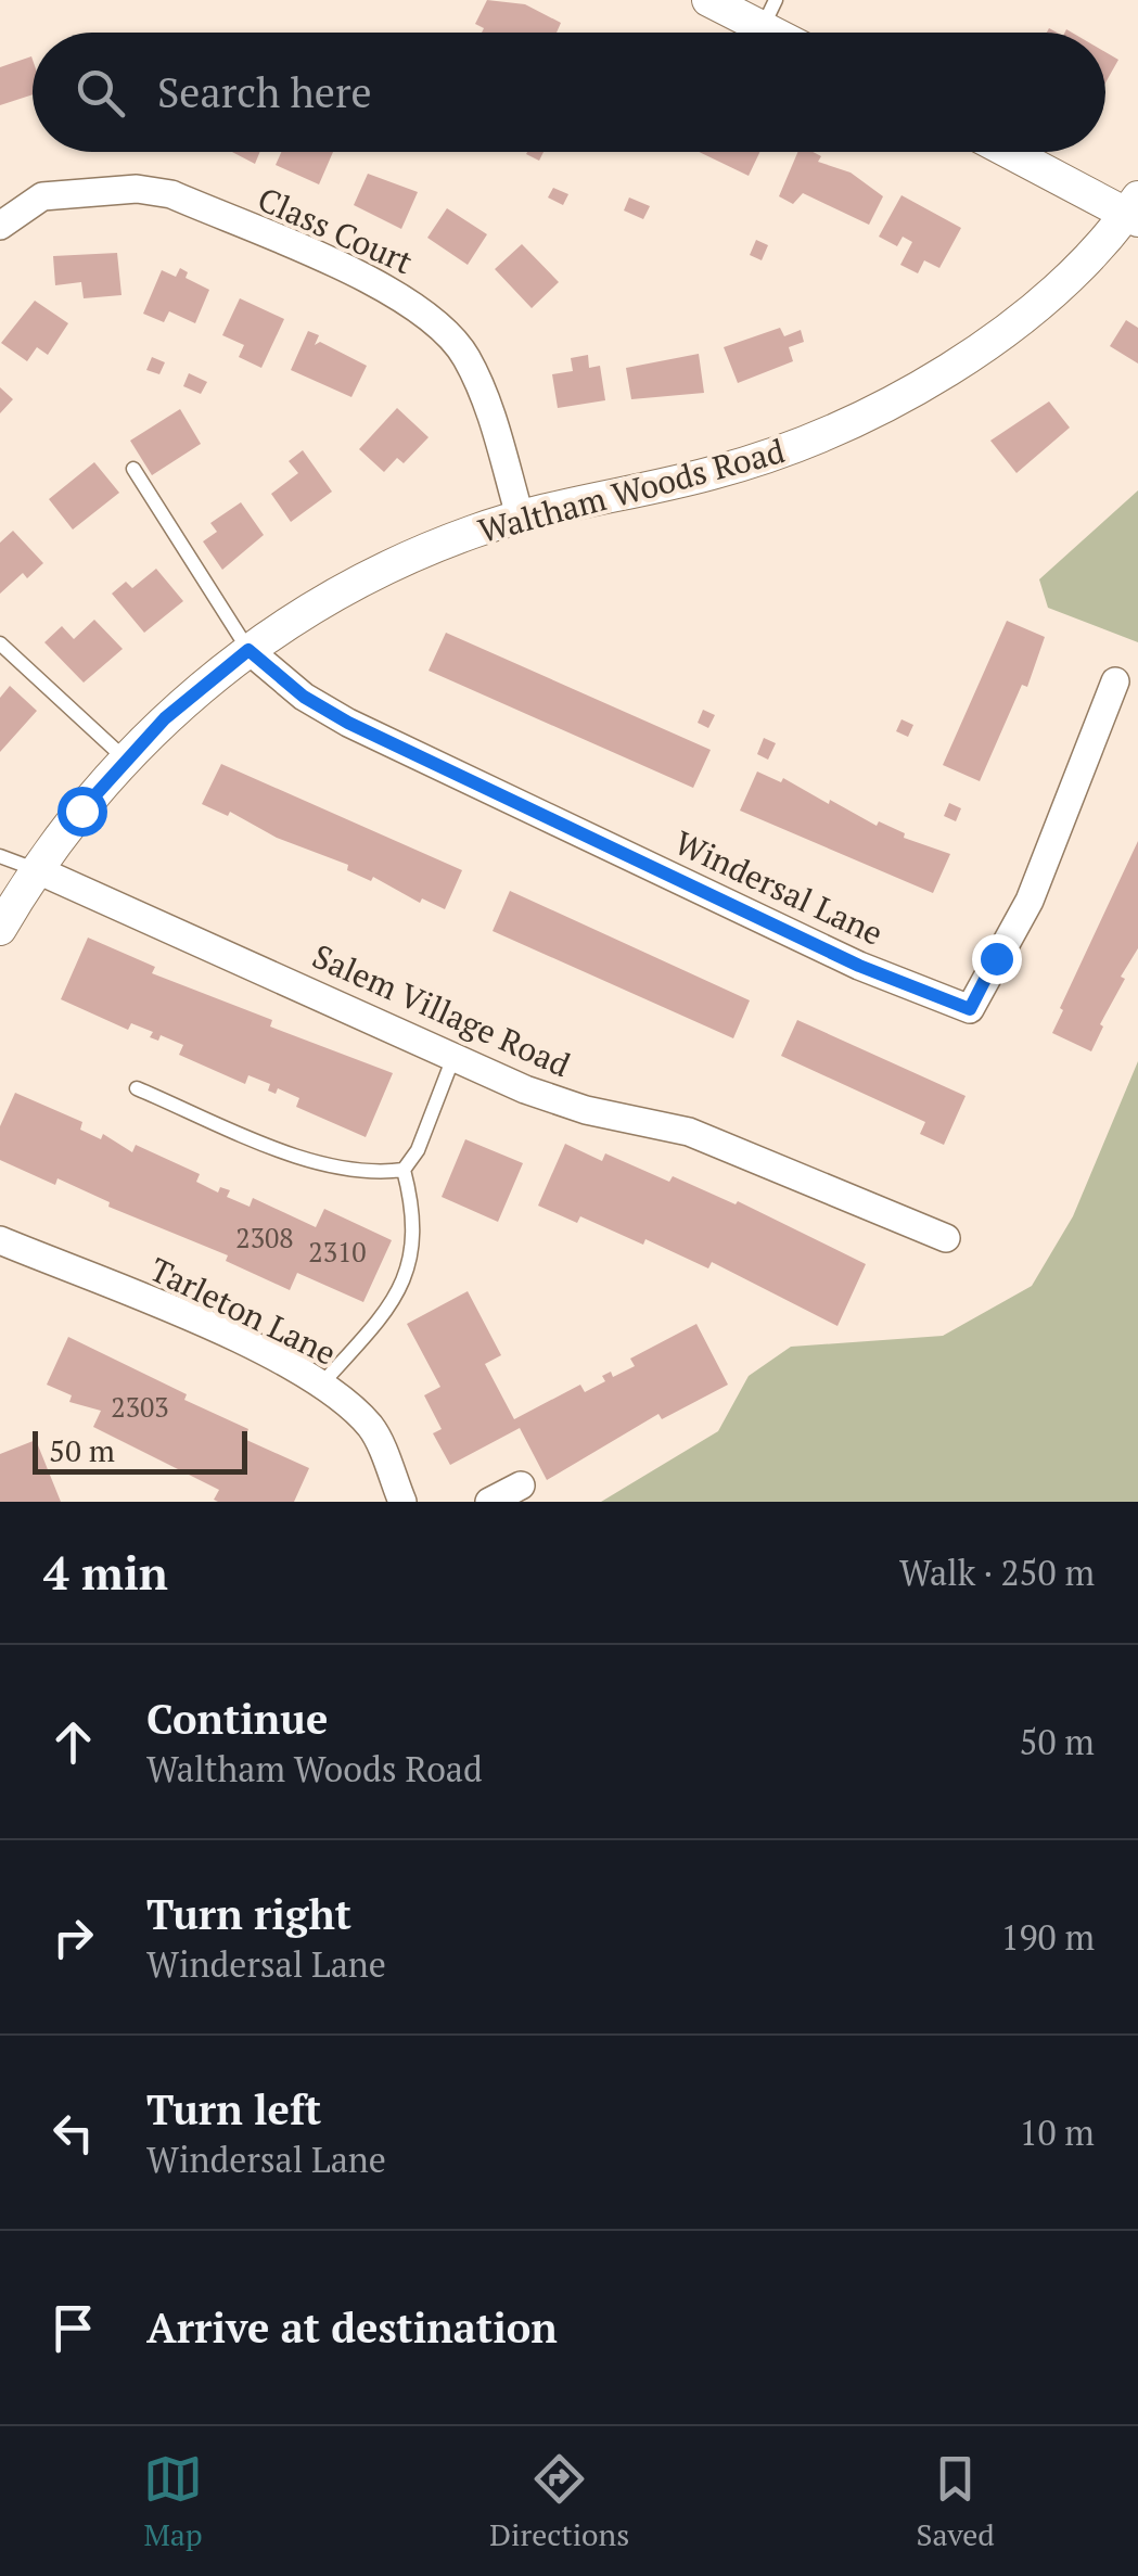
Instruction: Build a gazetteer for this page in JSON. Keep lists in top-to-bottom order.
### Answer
{
  "streets": {
    "street": [
      "Class Court",
      "Waltham Woods Road",
      "Windersal Lane",
      "Salem Village Road",
      "Tarleton Lane"
    ]
  },
  "crossings": [
    ["Class Court", "Waltham Woods Road"],
    ["Waltham Woods Road", "Windersal Lane"],
    ["Waltham Woods Road", "Salem Village Road"]
  ],
  "house_numbers": ["2308", "2310", "2303"],
  "scale_bar": "50 m",
  "page": {
    "search": "Search here",
    "scale": "50 m",
    "heading": ["4 min", "Walk · 250 m"],
    "list": [
      ["Continue", "Waltham Woods Road", "50 m"],
      ["Turn right", "Windersal Lane", "190 m"],
      ["Turn left", "Windersal Lane", "10 m"],
      "Arrive at destination"
    ],
    "nav": ["Map", "Directions", "Saved"]
  }
}
